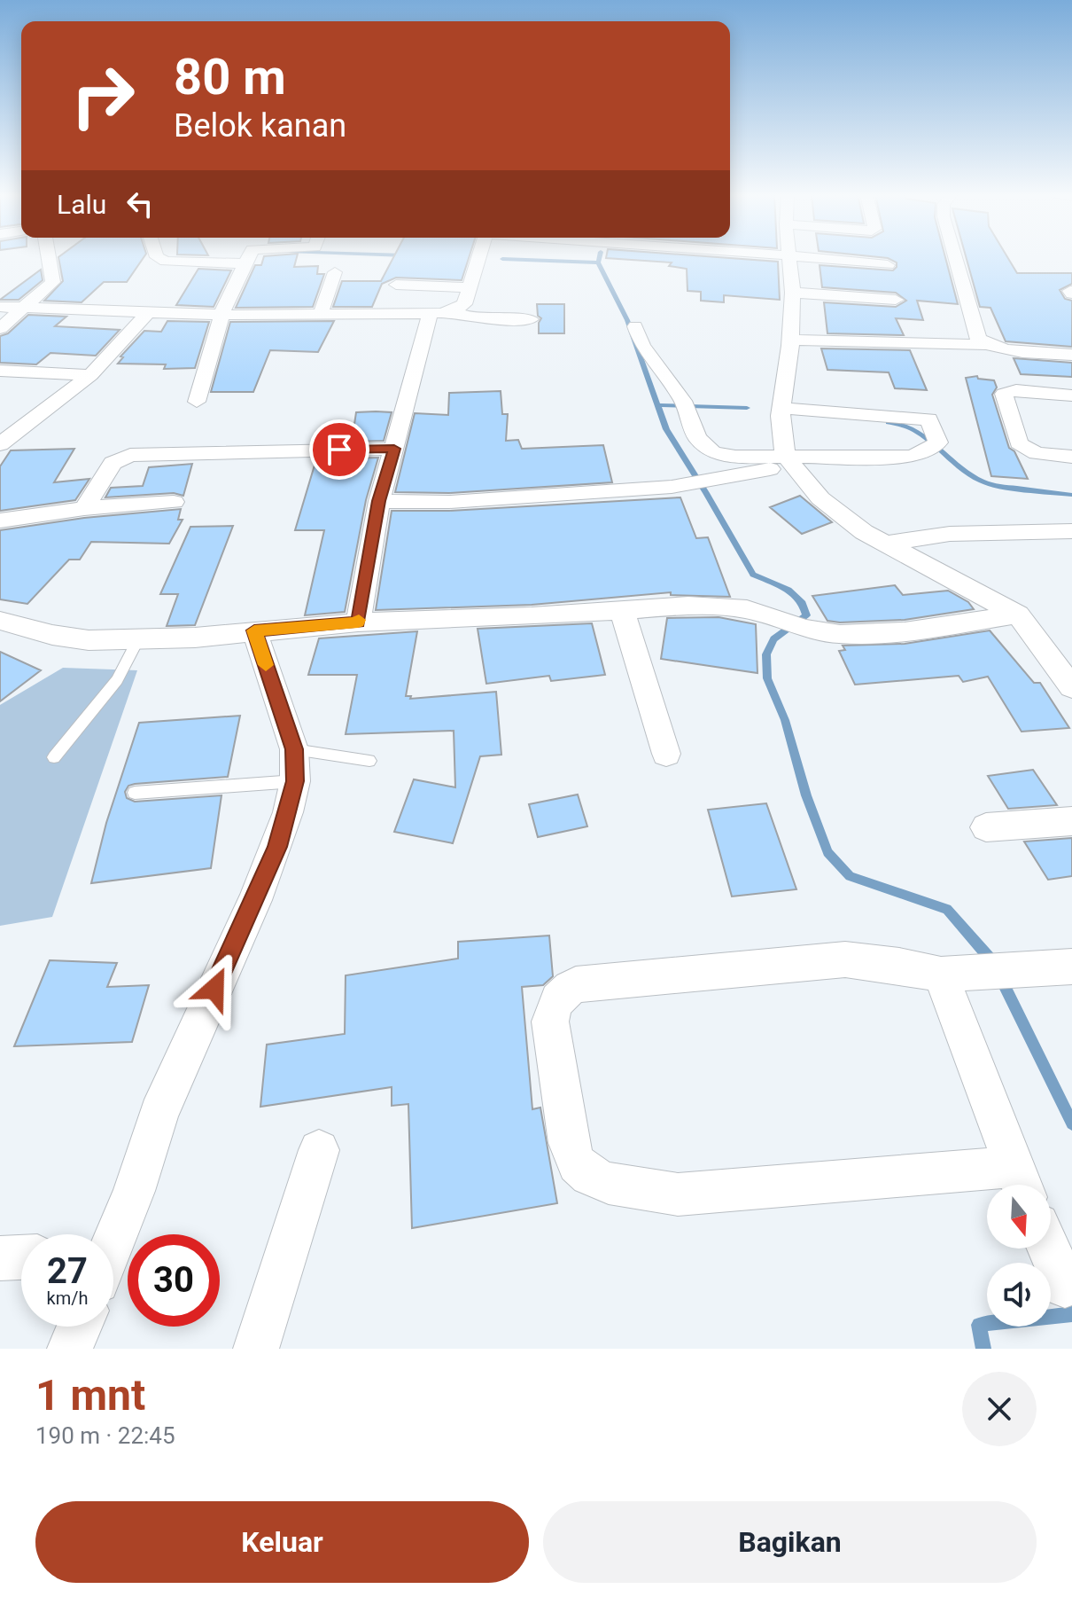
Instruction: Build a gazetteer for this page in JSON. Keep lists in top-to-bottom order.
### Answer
{
  "north": "bottom",
  "page": {
    "turn": ["80 m", "Belok kanan"],
    "then": "Lalu",
    "speed": "27 km/h",
    "limit": "30",
    "heading": ["1 mnt", "190 m · 22:45"],
    "buttons": ["Keluar", "Bagikan"]
  }
}
